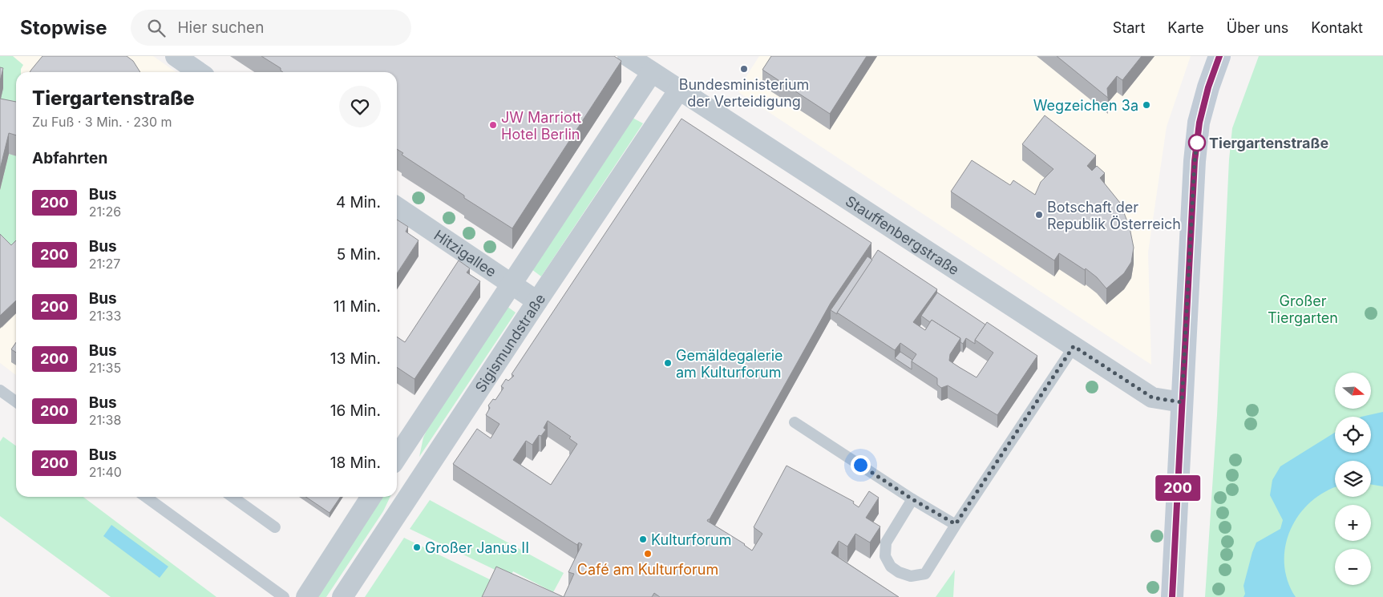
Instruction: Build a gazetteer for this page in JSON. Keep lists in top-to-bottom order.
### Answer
{
  "streets": {
    "street": ["Stauffenbergstraße", "Hitzigallee", "Sigismundstraße"]
  },
  "crossings": [
    ["Stauffenbergstraße", "Sigismundstraße"],
    ["Hitzigallee", "Sigismundstraße"]
  ],
  "parks": ["Großer Tiergarten"],
  "places": [
    "Bundesministerium der Verteidigung",
    "Wegzeichen 3a",
    "JW Marriott Hotel Berlin",
    "Tiergartenstraße",
    "Botschaft der Republik Österreich",
    "Gemäldegalerie am Kulturforum",
    "Kulturforum",
    "Großer Janus II",
    "Café am Kulturforum"
  ],
  "lines": ["bus line 200"],
  "north": "right",
  "page": {
    "header": "Stopwise",
    "search": "Hier suchen",
    "nav": [
      "Start",
      "Karte",
      "Über uns",
      "Kontakt"
    ],
    "on_map": "200",
    "heading": [
      ["Tiergartenstraße", "Zu Fuß · 3 Min. · 230 m"],
      "Abfahrten"
    ],
    "list": [
      {
        "mark": "200",
        "name": "Bus",
        "note": "21:26",
        "value": "4 Min."
      },
      {
        "mark": "200",
        "name": "Bus",
        "note": "21:27",
        "value": "5 Min."
      },
      {
        "mark": "200",
        "name": "Bus",
        "note": "21:33",
        "value": "11 Min."
      },
      {
        "mark": "200",
        "name": "Bus",
        "note": "21:35",
        "value": "13 Min."
      },
      {
        "mark": "200",
        "name": "Bus",
        "note": "21:38",
        "value": "16 Min."
      },
      {
        "mark": "200",
        "name": "Bus",
        "note": "21:40",
        "value": "18 Min."
      }
    ],
    "map_buttons": ["+", "−"]
  }
}
